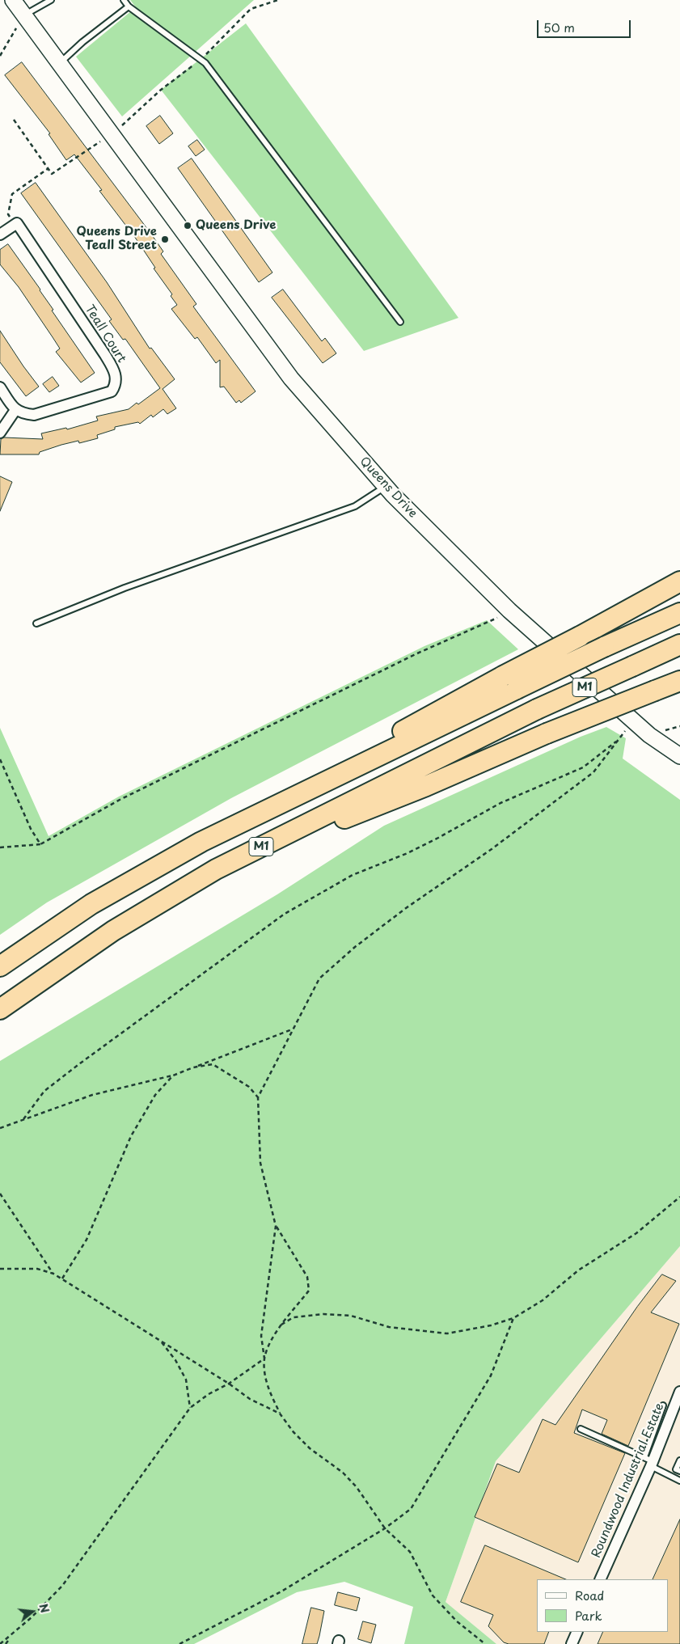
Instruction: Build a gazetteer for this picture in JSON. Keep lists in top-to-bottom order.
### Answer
{
  "streets": {
    "highway": ["M1"],
    "street": ["Teall Court", "Queens Drive", "Roundwood Industrial Estate"]
  },
  "places": ["Queens Drive", "Queens Drive Teall Street"],
  "legend": ["Road", "Park"],
  "scale_bar": "50 m",
  "north": "right"
}
